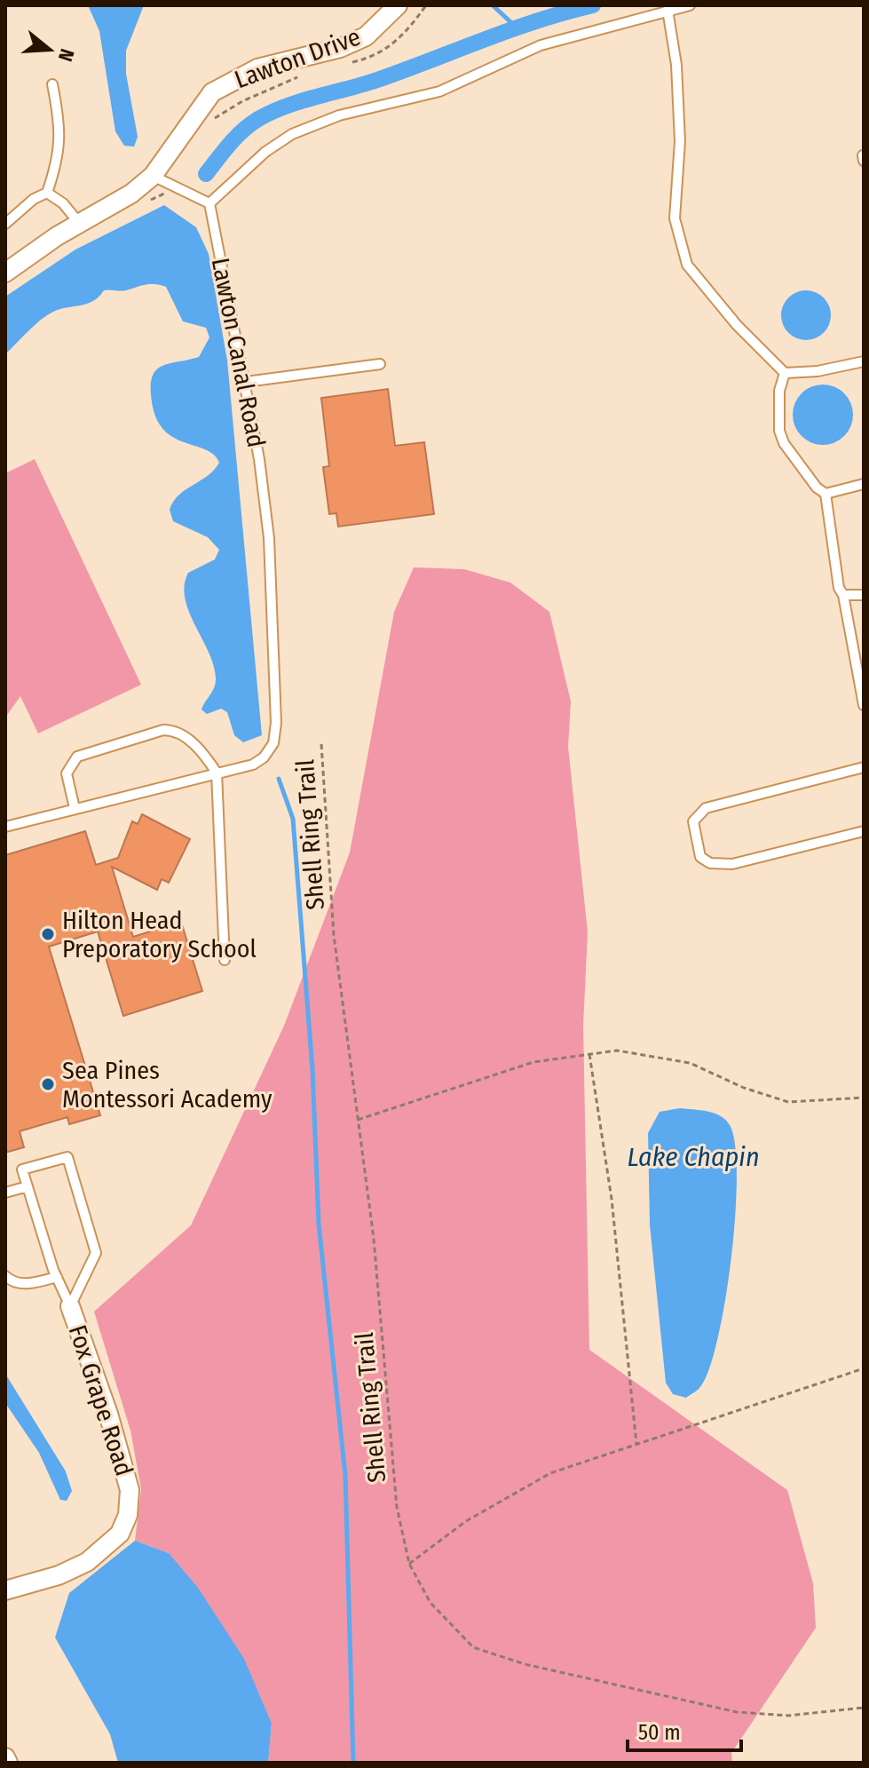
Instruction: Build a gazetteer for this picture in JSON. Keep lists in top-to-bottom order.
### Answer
{
  "streets": {
    "street": ["Lawton Drive", "Fox Grape Road"],
    "lane": ["Lawton Canal Road"],
    "path": ["Shell Ring Trail"]
  },
  "water": ["Lake Chapin"],
  "places": ["Hilton Head Preporatory School", "Sea Pines Montessori Academy"],
  "scale_bar": "50 m",
  "north": "right"
}
